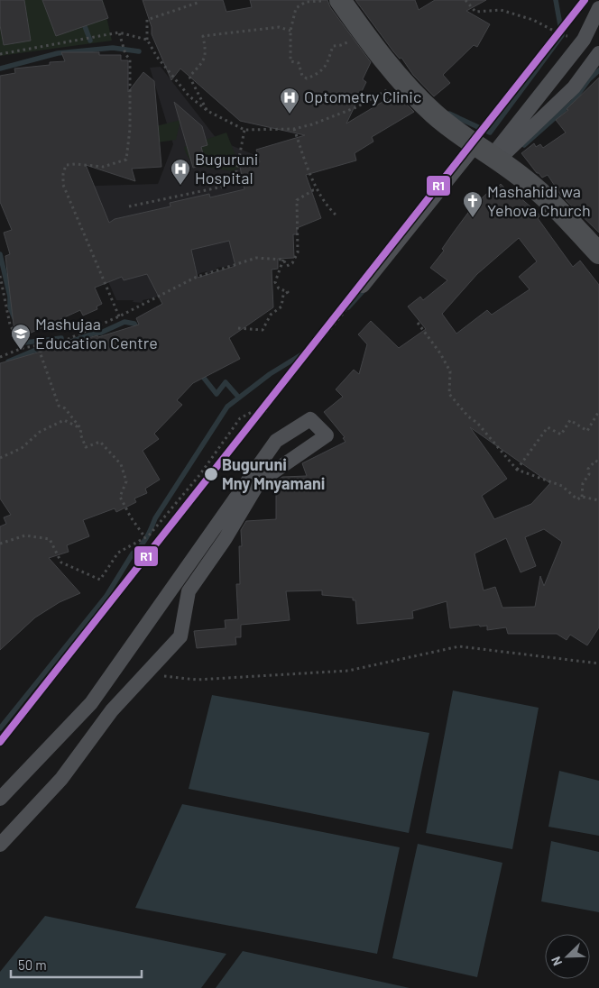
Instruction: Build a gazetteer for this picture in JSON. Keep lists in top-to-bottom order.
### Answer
{
  "places": {
    "hospital": ["Optometry Clinic", "Buguruni Hospital"],
    "church": ["Mashahidi wa Yehova Church"],
    "school or university": ["Mashujaa Education Centre"],
    "other": ["Buguruni Mny Mnyamani"]
  },
  "lines": ["transit line R1"],
  "scale_bar": "50 m",
  "north": "bottom left"
}
